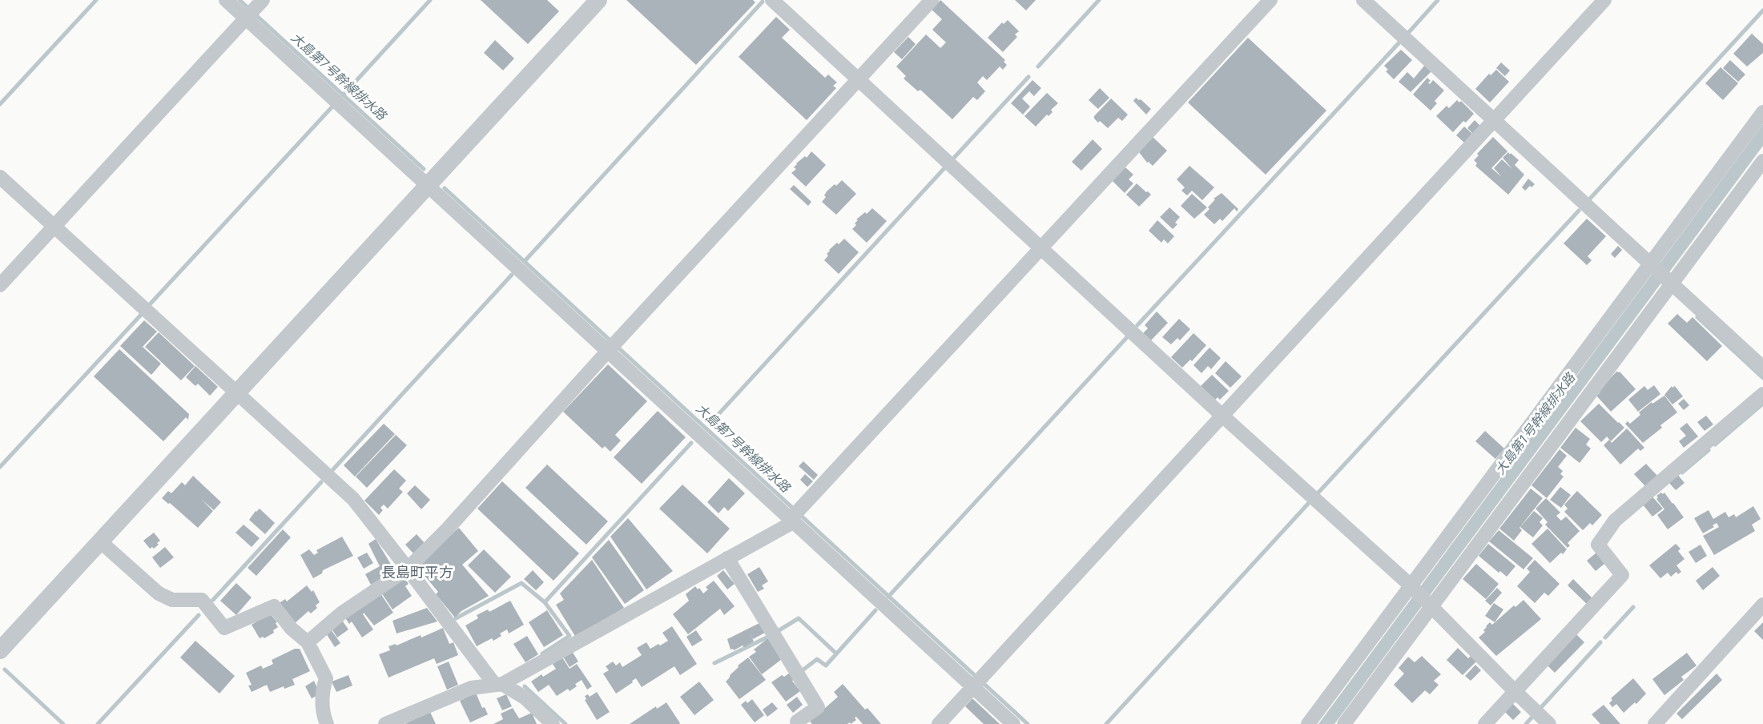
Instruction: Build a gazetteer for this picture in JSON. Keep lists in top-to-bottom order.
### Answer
{
  "districts": ["長島町平方"],
  "water": ["大島第7号幹線排水路", "大島第1号幹線排水路"]
}
